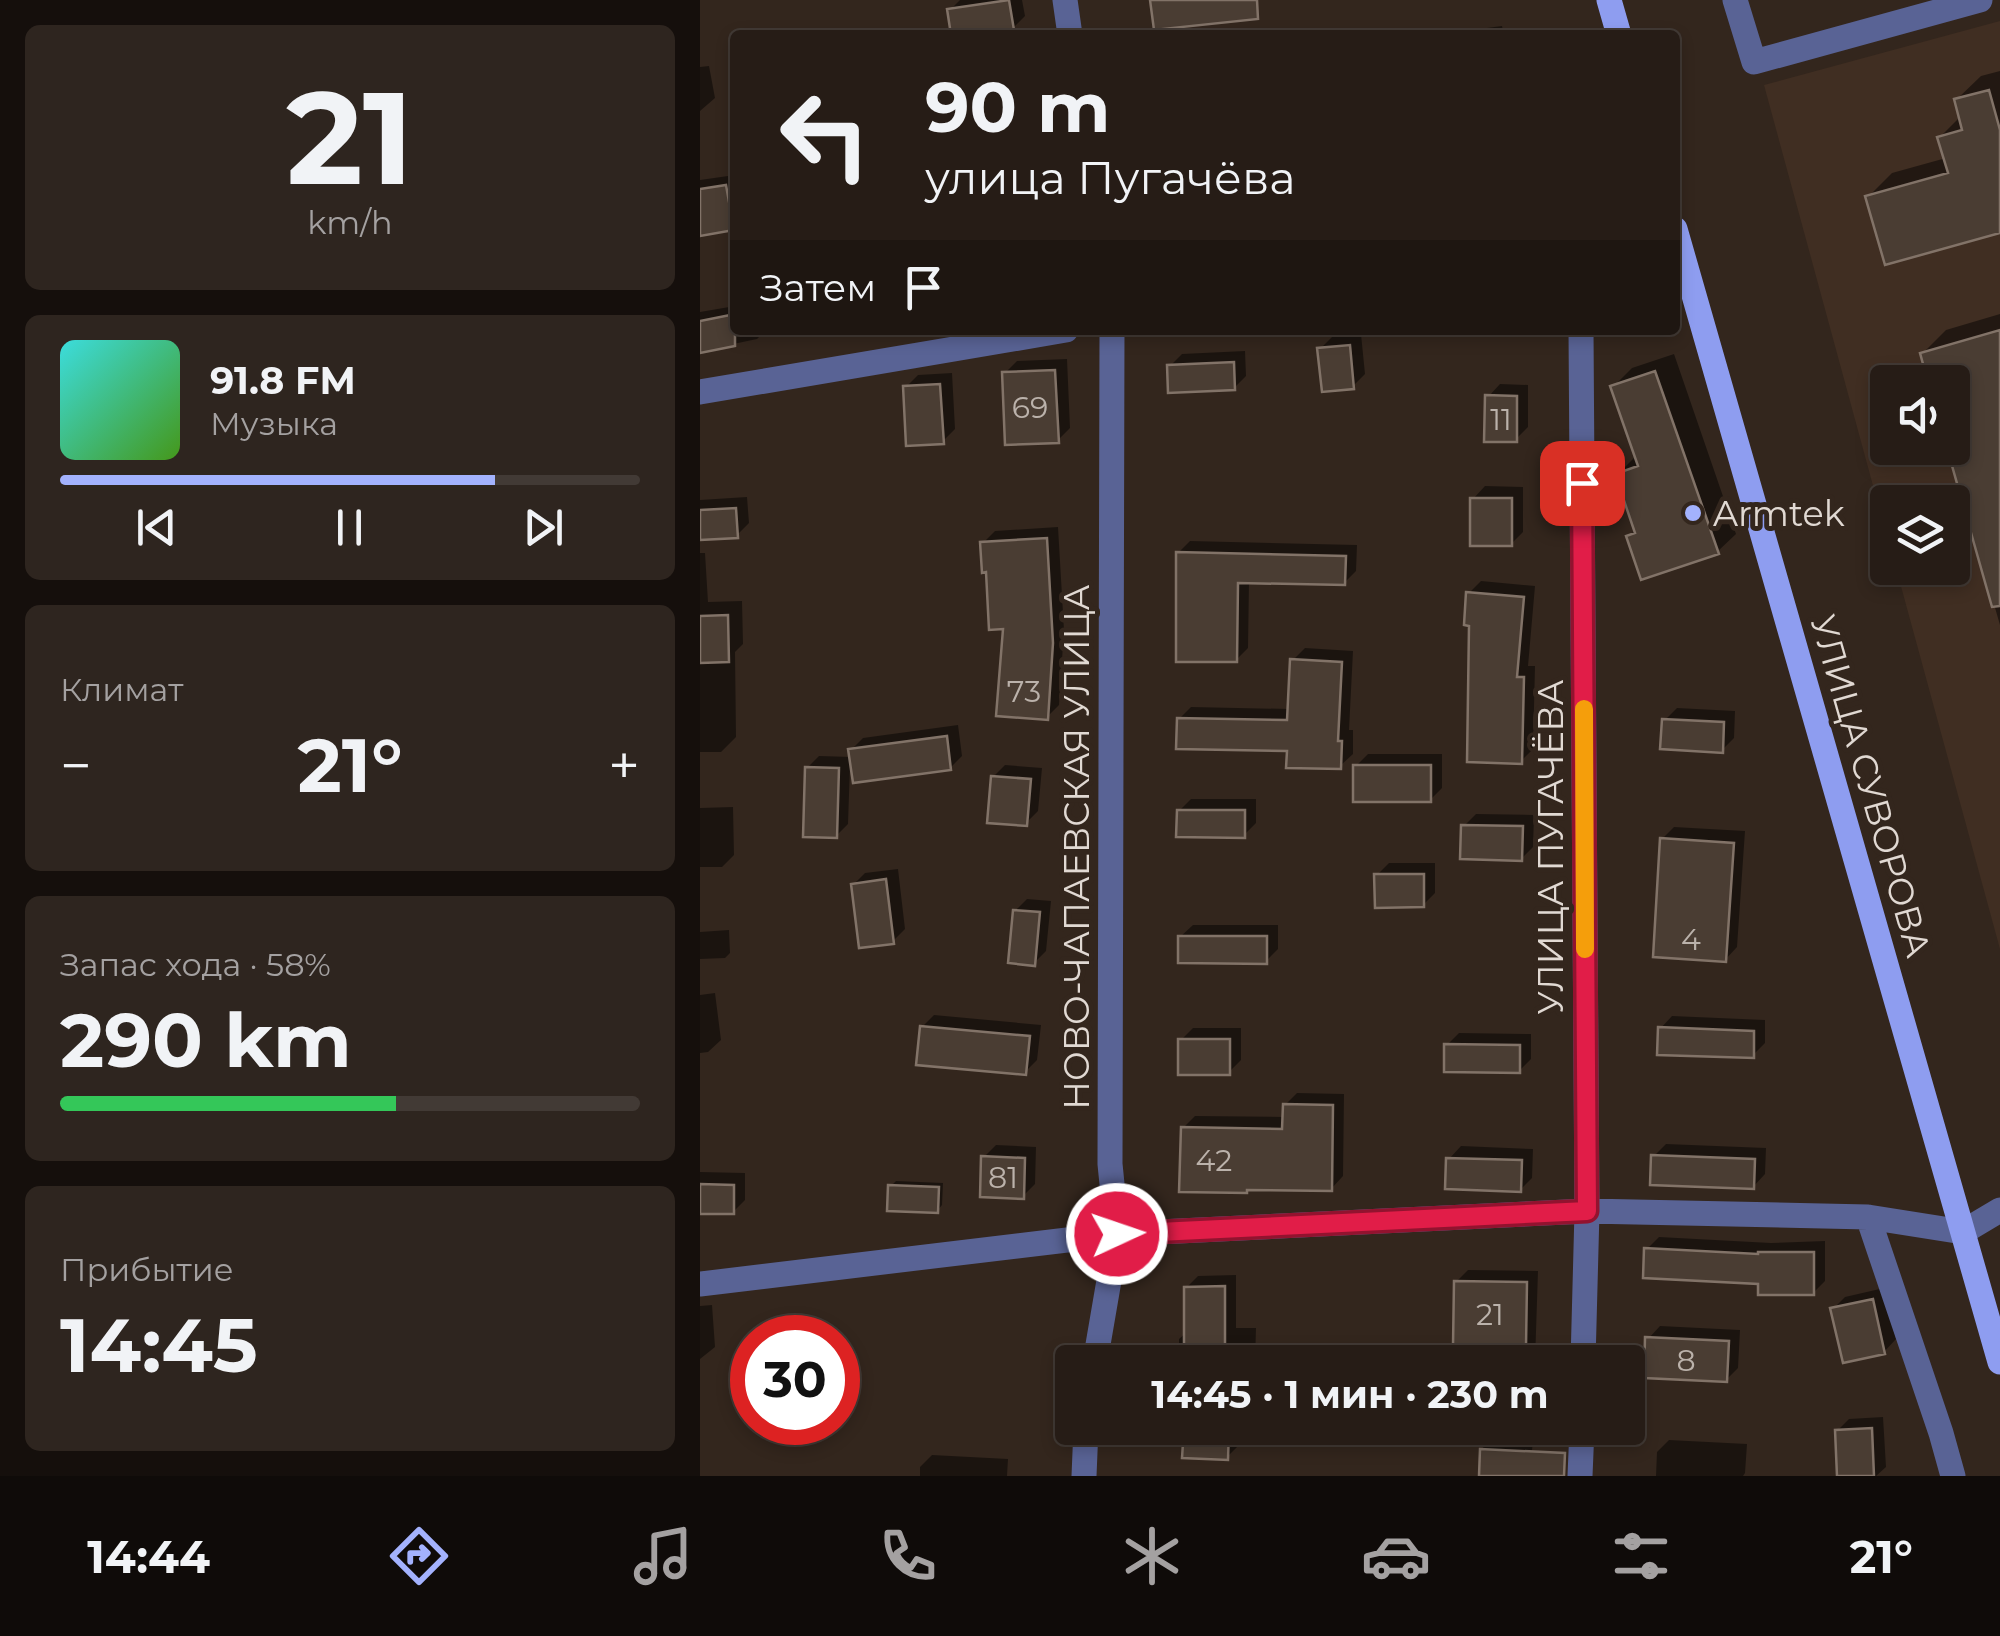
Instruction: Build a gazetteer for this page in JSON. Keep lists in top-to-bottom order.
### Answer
{
  "streets": {
    "main road": ["УЛИЦА СУВОРОВА"],
    "street": ["НОВО-ЧАПАЕВСКАЯ УЛИЦА", "УЛИЦА ПУГАЧЁВА"]
  },
  "places": ["Armtek"],
  "house_numbers": [
    "69",
    "11",
    "73",
    "4",
    "42",
    "81",
    "21",
    "8"
  ],
  "page": {
    "tile": [
      ["21", "km/h"],
      "Климат",
      ["Запас хода · 58%", "290 km"],
      ["Прибытие", "14:45"]
    ],
    "turn": ["90 m", "улица Пугачёва"],
    "then": "Затем",
    "song": ["91.8 FM", "Музыка"],
    "heat": ["−", "21°", "+"],
    "limit": "30",
    "trip": "14:45 · 1 мин · 230 m",
    "tabs": ["14:44", "21°"]
  }
}
